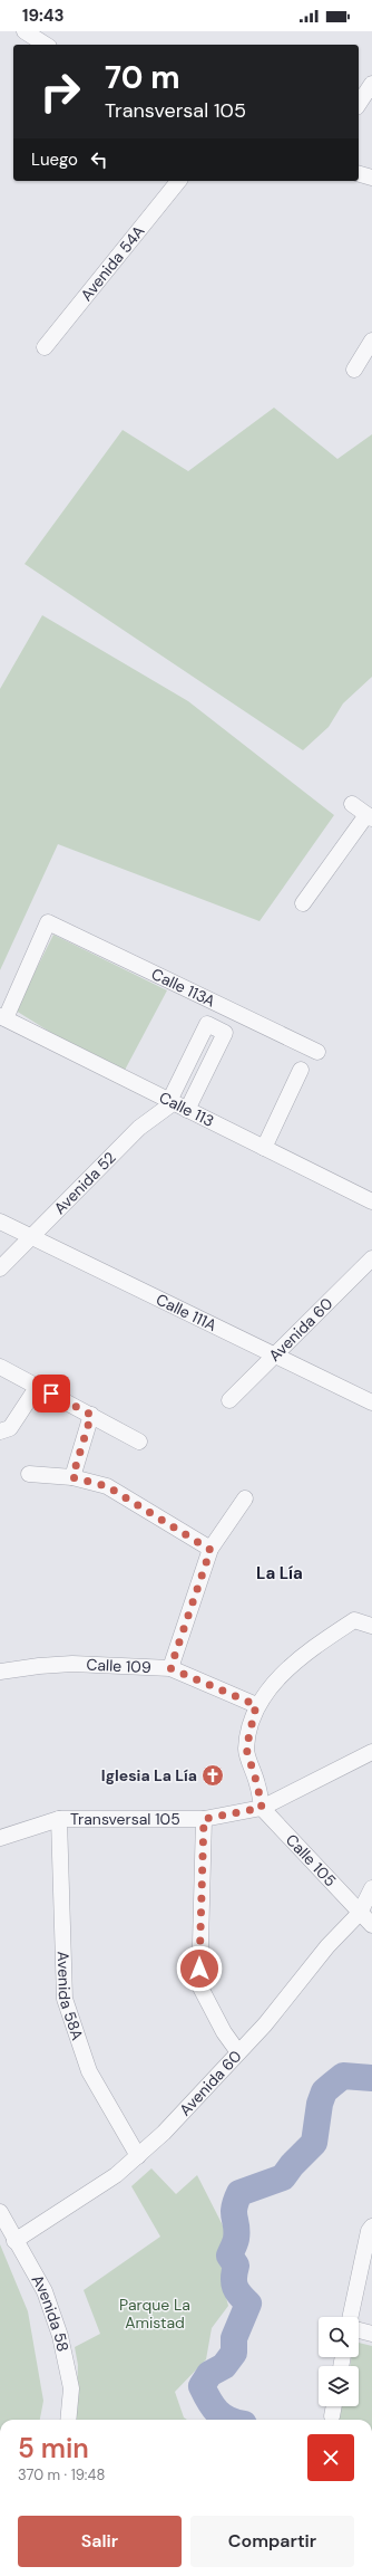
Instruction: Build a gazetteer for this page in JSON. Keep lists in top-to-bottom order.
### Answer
{
  "streets": {
    "street": [
      "Avenida 54A",
      "Calle 113A",
      "Calle 113",
      "Avenida 52",
      "Calle 111A",
      "Avenida 60",
      "Calle 109",
      "Transversal 105",
      "Calle 105",
      "Avenida 58A",
      "Avenida 58"
    ]
  },
  "crossings": [
    ["Calle 113A", "Calle 113"],
    ["Calle 113", "Avenida 52"],
    ["Avenida 52", "Calle 111A"],
    ["Calle 111A", "Avenida 60"],
    ["Avenida 60", "Calle 105"],
    ["Avenida 60", "Avenida 58A"],
    ["Avenida 60", "Avenida 58"],
    ["Transversal 105", "Calle 105"],
    ["Transversal 105", "Avenida 58A"]
  ],
  "districts": ["La Lía"],
  "parks": ["Parque La Amistad"],
  "places": {
    "church": ["Iglesia La Lía"]
  },
  "page": {
    "status": "19:43",
    "turn": ["70 m", "Transversal 105"],
    "then": "Luego",
    "heading": ["5 min", "370 m · 19:48"],
    "buttons": ["Salir", "Compartir"]
  }
}
